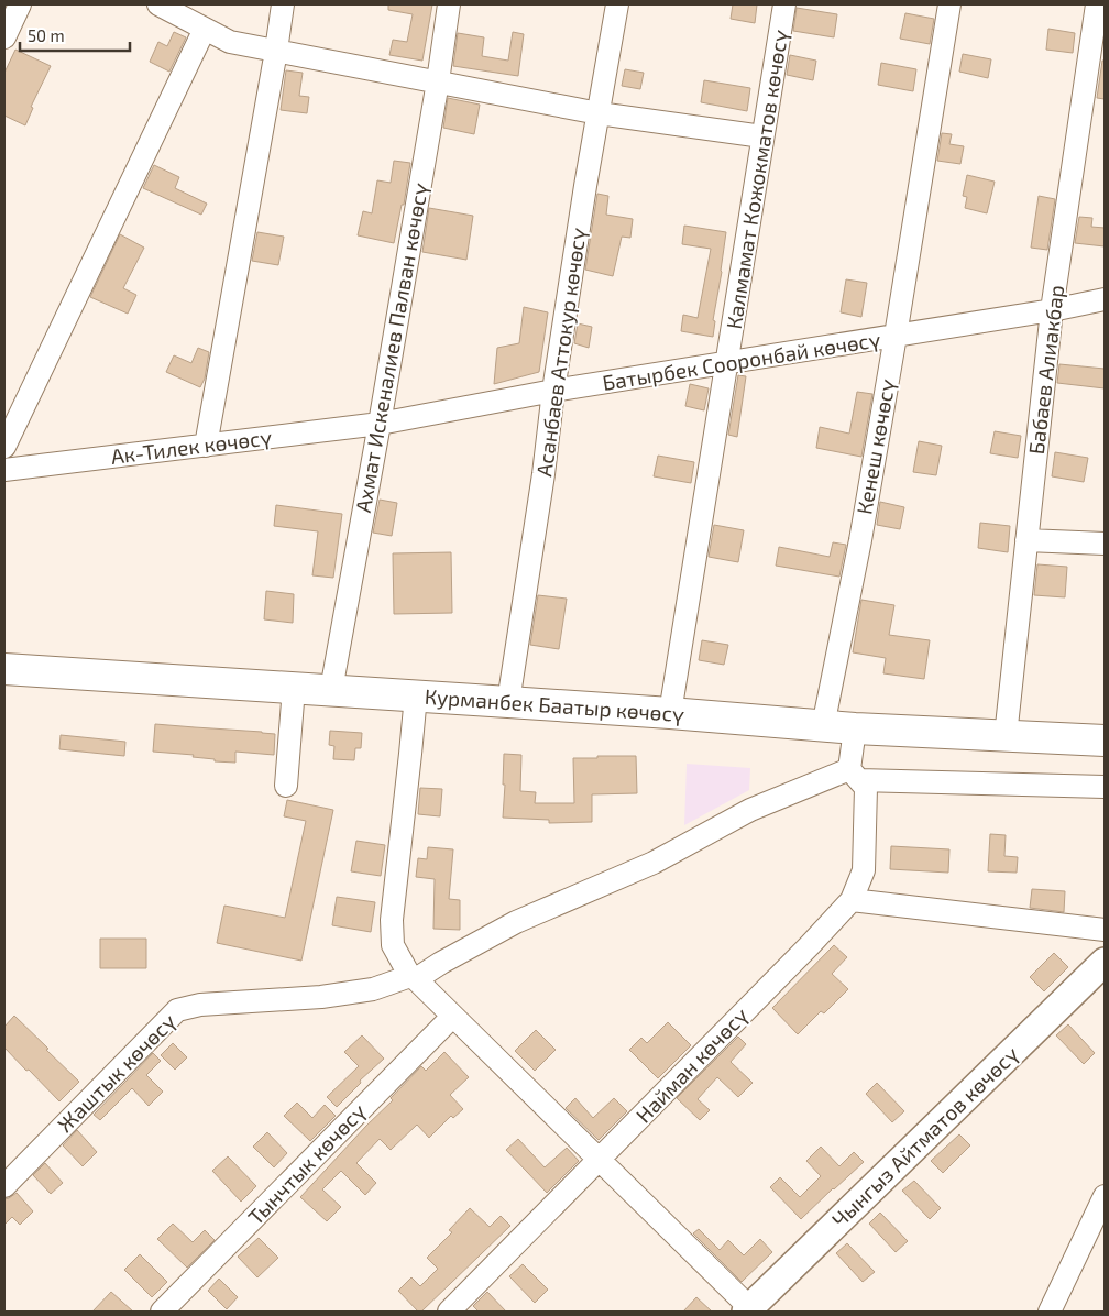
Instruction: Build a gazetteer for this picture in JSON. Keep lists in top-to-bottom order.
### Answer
{
  "streets": {
    "highway": ["Курманбек Баатыр көчөсү"],
    "main road": ["Чынгыз Айтматов көчөсү"],
    "street": [
      "Калмамат Кожокматов көчөсү",
      "Ахмат Искеналиев Палван көчөсү",
      "Асанбаев Аттокур көчөсү",
      "Батырбек Сооронбай көчөсү",
      "Бабаев Алиакбар",
      "Ак-Тилек көчөсү",
      "Кенеш көчөсү",
      "Найман көчөсү",
      "Жаштык көчөсү",
      "Тынчтык көчөсү"
    ]
  },
  "crossings": [
    ["Калмамат Кожокматов көчөсү", "Батырбек Сооронбай көчөсү"],
    ["Калмамат Кожокматов көчөсү", "Курманбек Баатыр көчөсү"],
    ["Ахмат Искеналиев Палван көчөсү", "Батырбек Сооронбай көчөсү"],
    ["Ахмат Искеналиев Палван көчөсү", "Ак-Тилек көчөсү"],
    ["Ахмат Искеналиев Палван көчөсү", "Курманбек Баатыр көчөсү"],
    ["Асанбаев Аттокур көчөсү", "Батырбек Сооронбай көчөсү"],
    ["Асанбаев Аттокур көчөсү", "Курманбек Баатыр көчөсү"],
    ["Батырбек Сооронбай көчөсү", "Бабаев Алиакбар"],
    ["Батырбек Сооронбай көчөсү", "Ак-Тилек көчөсү"],
    ["Батырбек Сооронбай көчөсү", "Кенеш көчөсү"],
    ["Бабаев Алиакбар", "Курманбек Баатыр көчөсү"],
    ["Кенеш көчөсү", "Курманбек Баатыр көчөсү"],
    ["Курманбек Баатыр көчөсү", "Найман көчөсү"],
    ["Найман көчөсү", "Жаштык көчөсү"]
  ],
  "scale_bar": "50 m"
}
